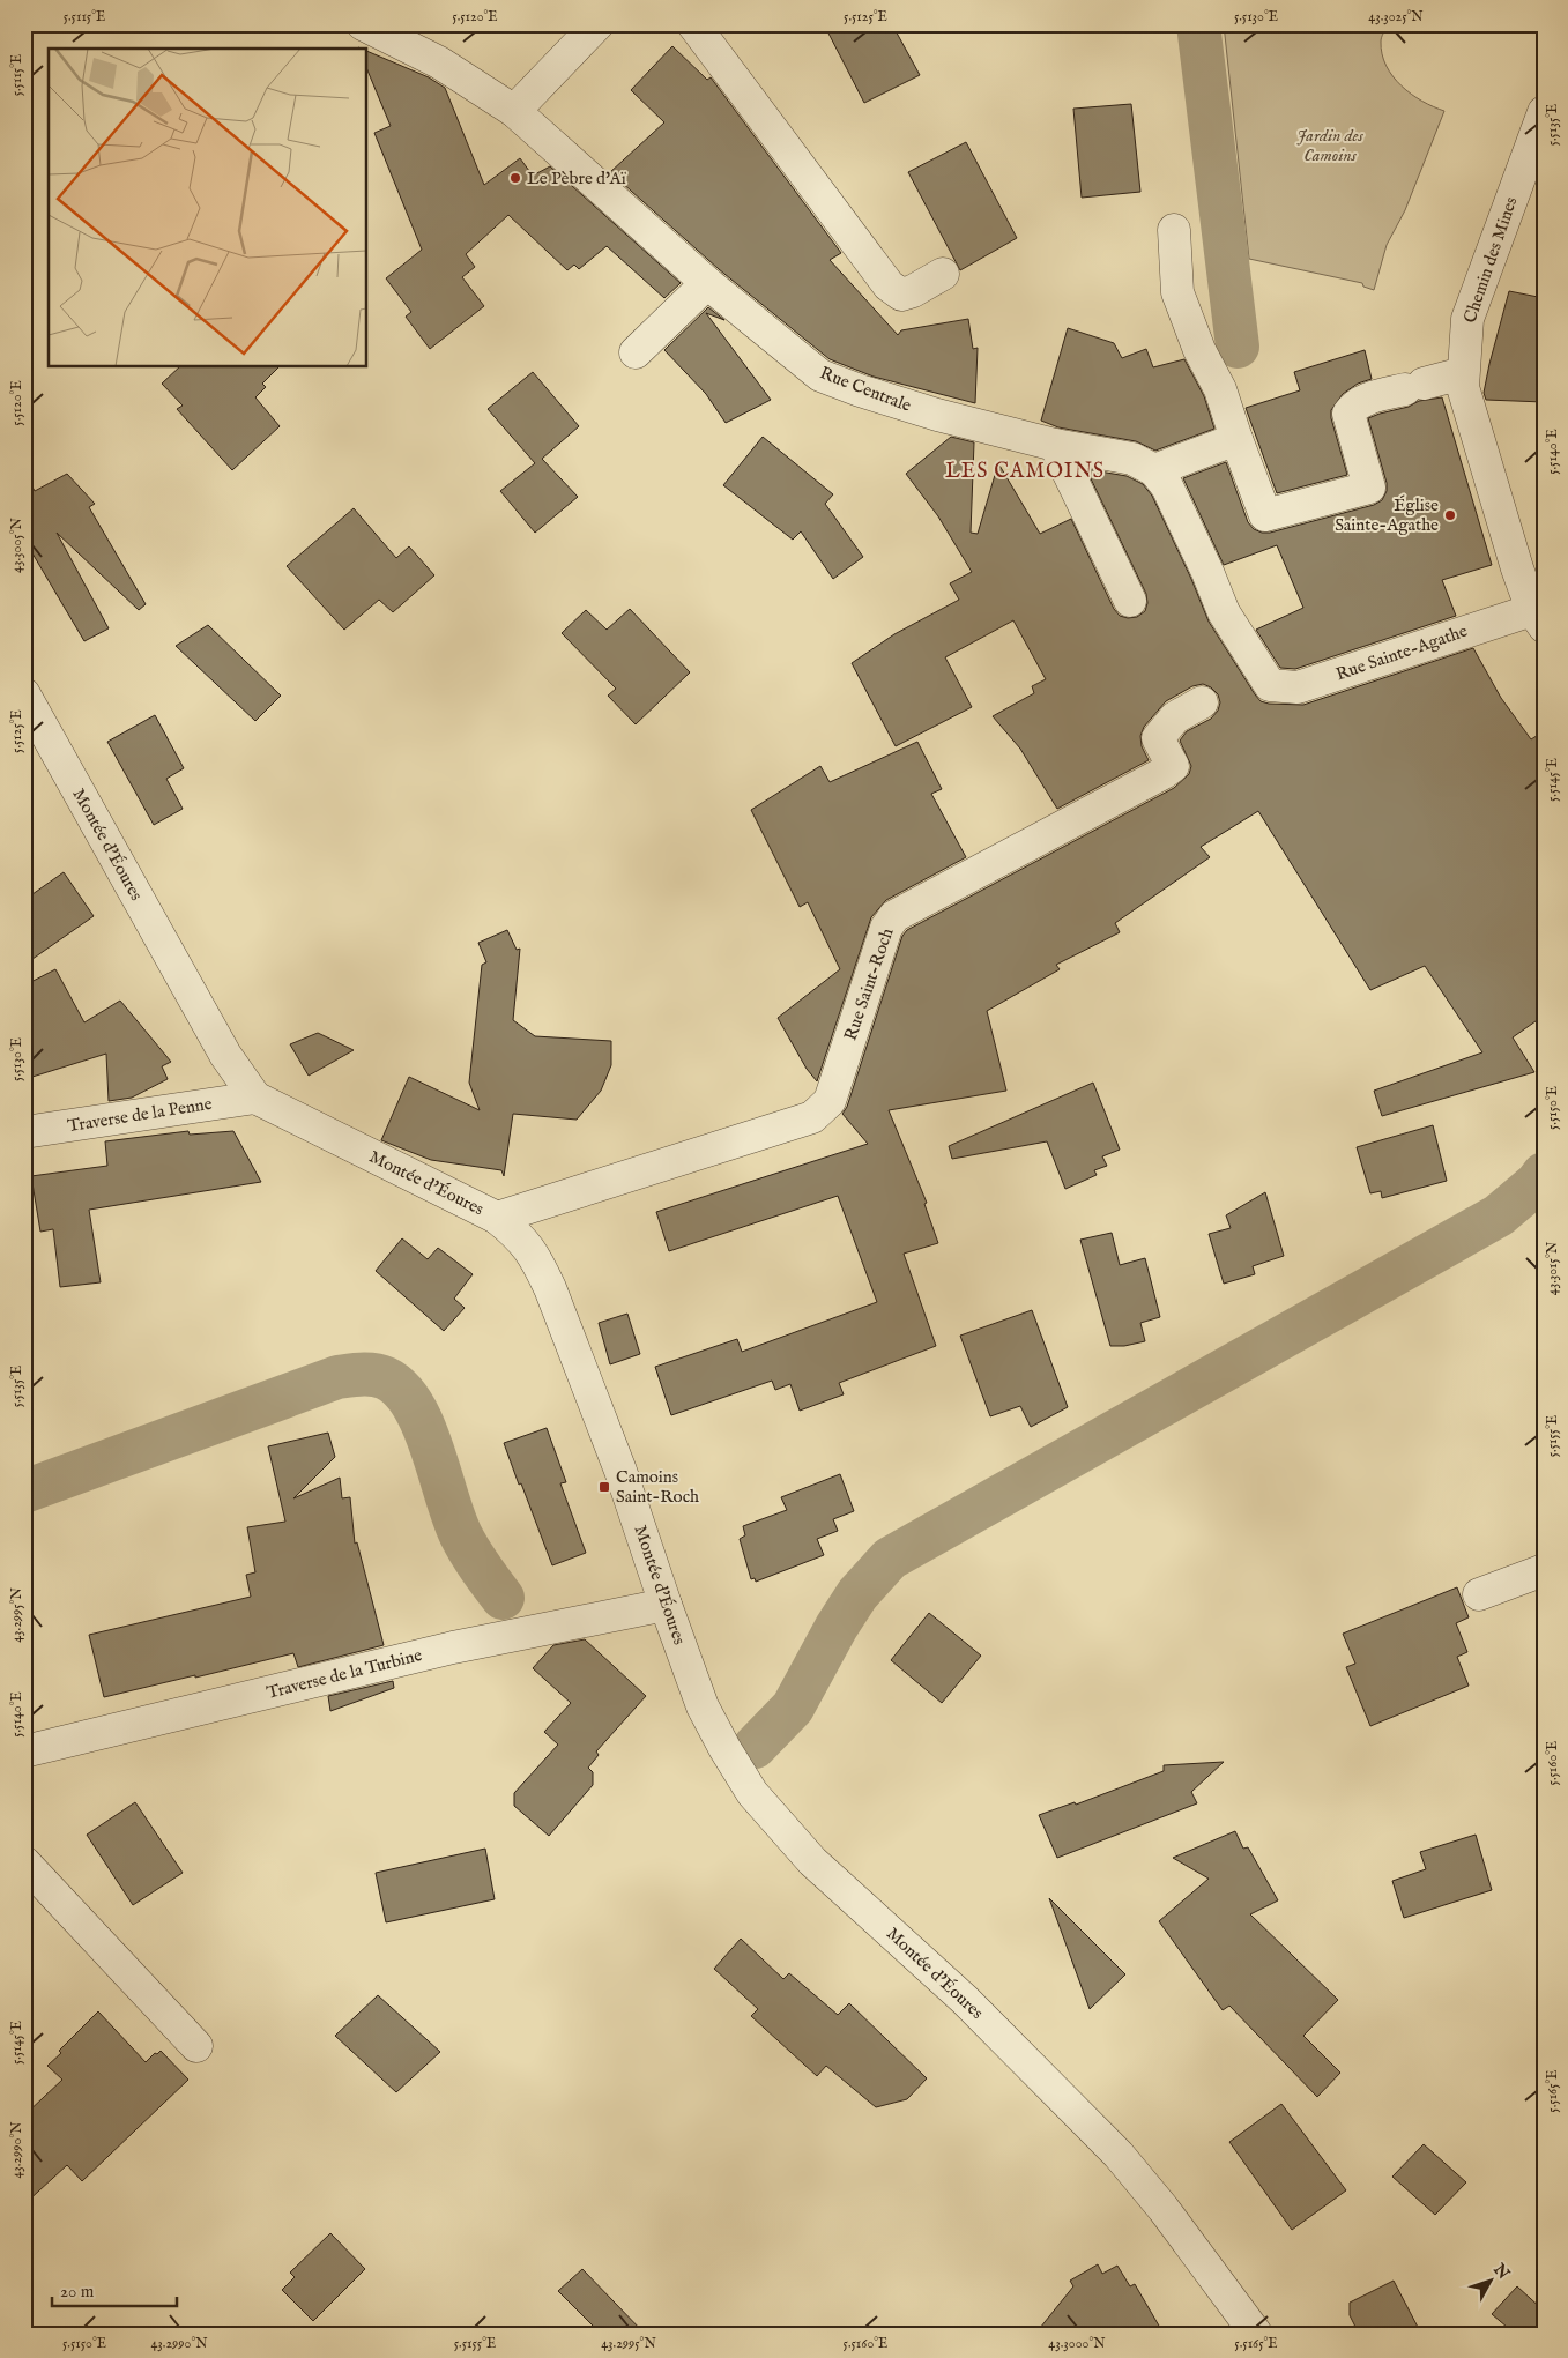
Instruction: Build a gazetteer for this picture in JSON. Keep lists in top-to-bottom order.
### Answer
{
  "streets": {
    "street": [
      "Chemin des Mines",
      "Rue Centrale",
      "Rue Sainte-Agathe",
      "Montée d'Éoures",
      "Rue Saint-Roch",
      "Traverse de la Penne",
      "Traverse de la Turbine"
    ]
  },
  "crossings": [
    ["Chemin des Mines", "Rue Sainte-Agathe"],
    ["Rue Centrale", "Rue Sainte-Agathe"],
    ["Montée d'Éoures", "Rue Saint-Roch"],
    ["Montée d'Éoures", "Traverse de la Penne"],
    ["Montée d'Éoures", "Traverse de la Turbine"]
  ],
  "districts": ["LES CAMOINS"],
  "parks": ["Jardin des Camoins"],
  "places": {
    "other": ["Le Pèbre d'Aï", "Église Sainte-Agathe"],
    "transit": ["Camoins Saint-Roch"]
  },
  "scale_bar": "20 m",
  "north": "top right",
  "coordinates": [
    "5.5115°E",
    "5.5120°E",
    "5.5125°E",
    "5.5130°E",
    "43.3025°N",
    "5.5135°E",
    "5.5140°E",
    "43.3005°N",
    "5.5145°E",
    "5.5150°E",
    "43.3015°N",
    "5.5155°E",
    "43.2995°N",
    "5.5160°E",
    "5.5165°E",
    "43.2990°N",
    "43.3000°N"
  ]
}
